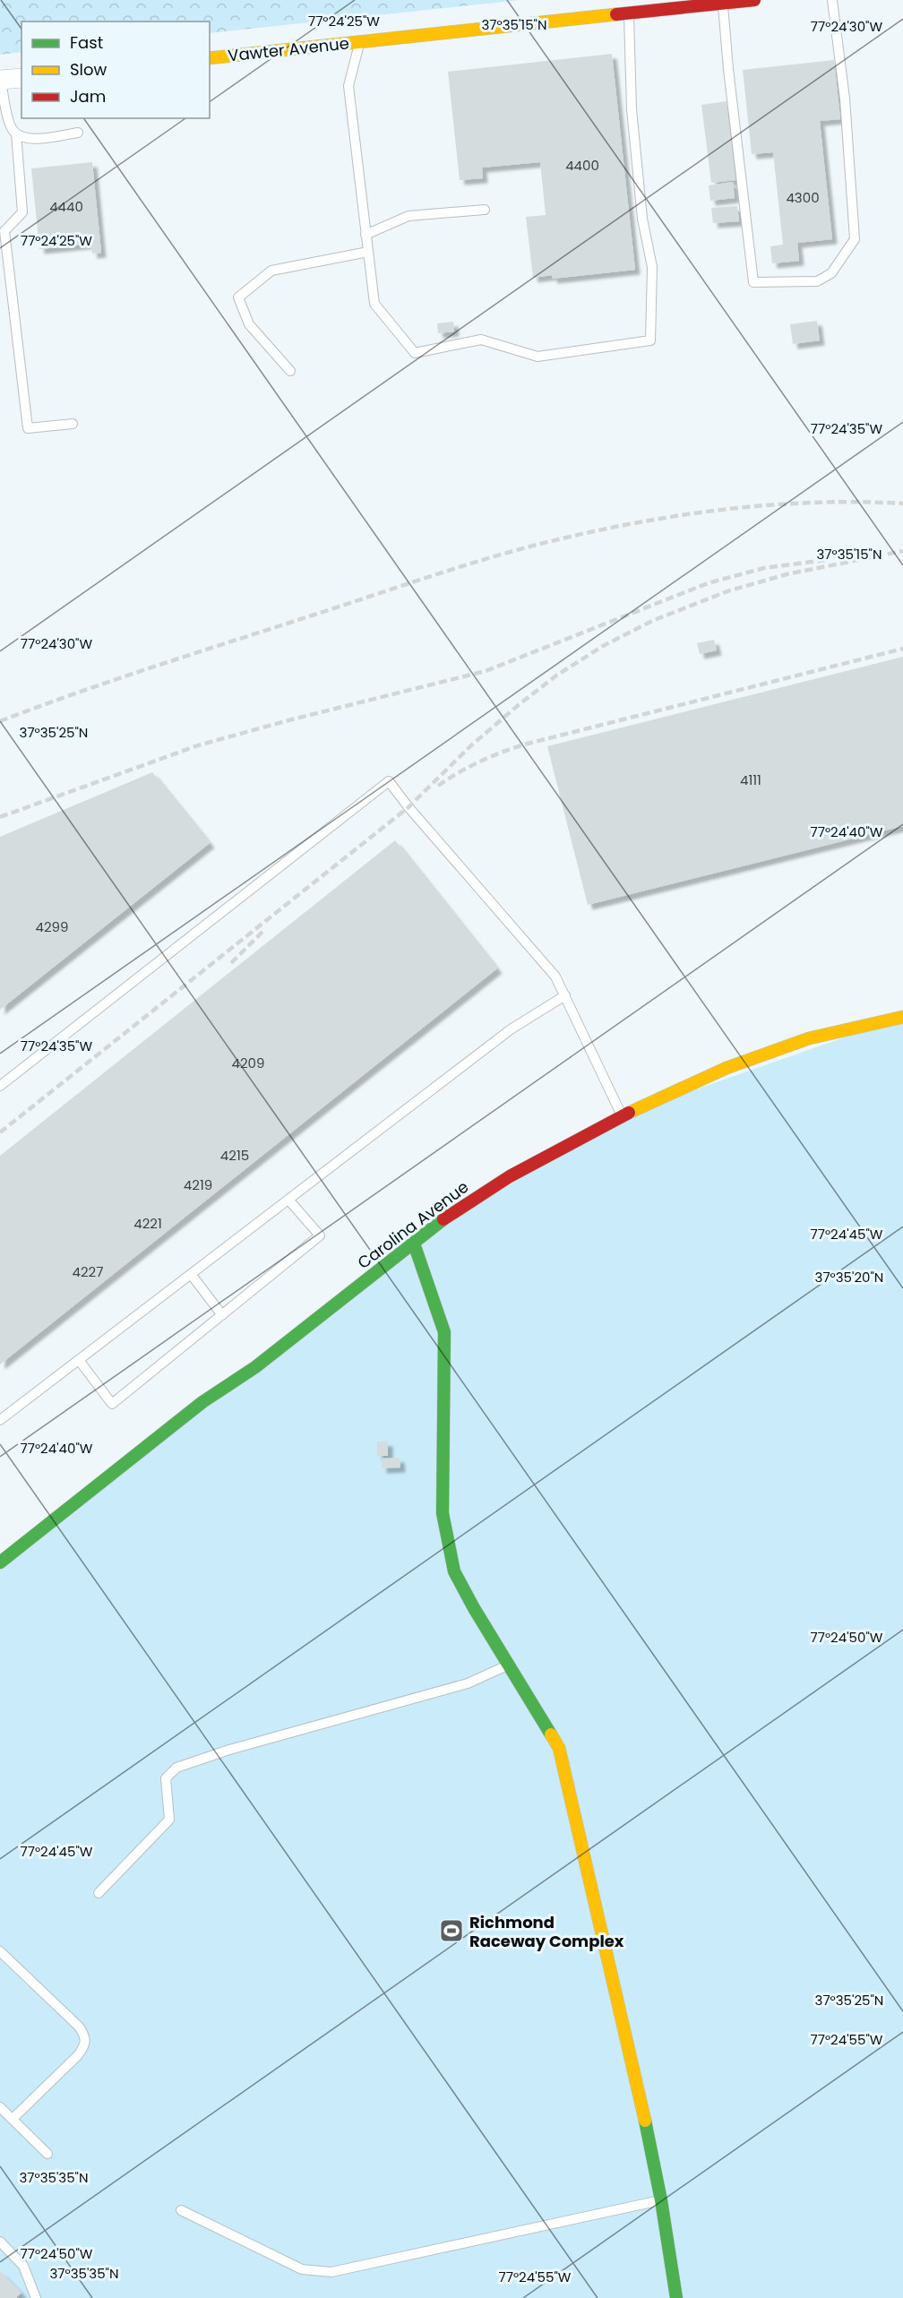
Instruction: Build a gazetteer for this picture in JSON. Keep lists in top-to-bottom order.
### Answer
{
  "streets": {
    "street": ["Vawter Avenue", "Carolina Avenue"]
  },
  "places": {
    "sports": ["Richmond Raceway Complex"]
  },
  "house_numbers": [
    "4400",
    "4300",
    "4440",
    "4111",
    "4299",
    "4209",
    "4215",
    "4219",
    "4221",
    "4227"
  ],
  "legend": ["Fast", "Slow", "Jam"],
  "coordinates": [
    "77°24'25\"W",
    "37°35'15\"N",
    "77°24'30\"W",
    "77°24'35\"W",
    "37°35'25\"N",
    "77°24'40\"W",
    "77°24'45\"W",
    "37°35'20\"N",
    "77°24'50\"W",
    "77°24'55\"W",
    "37°35'35\"N"
  ]
}
